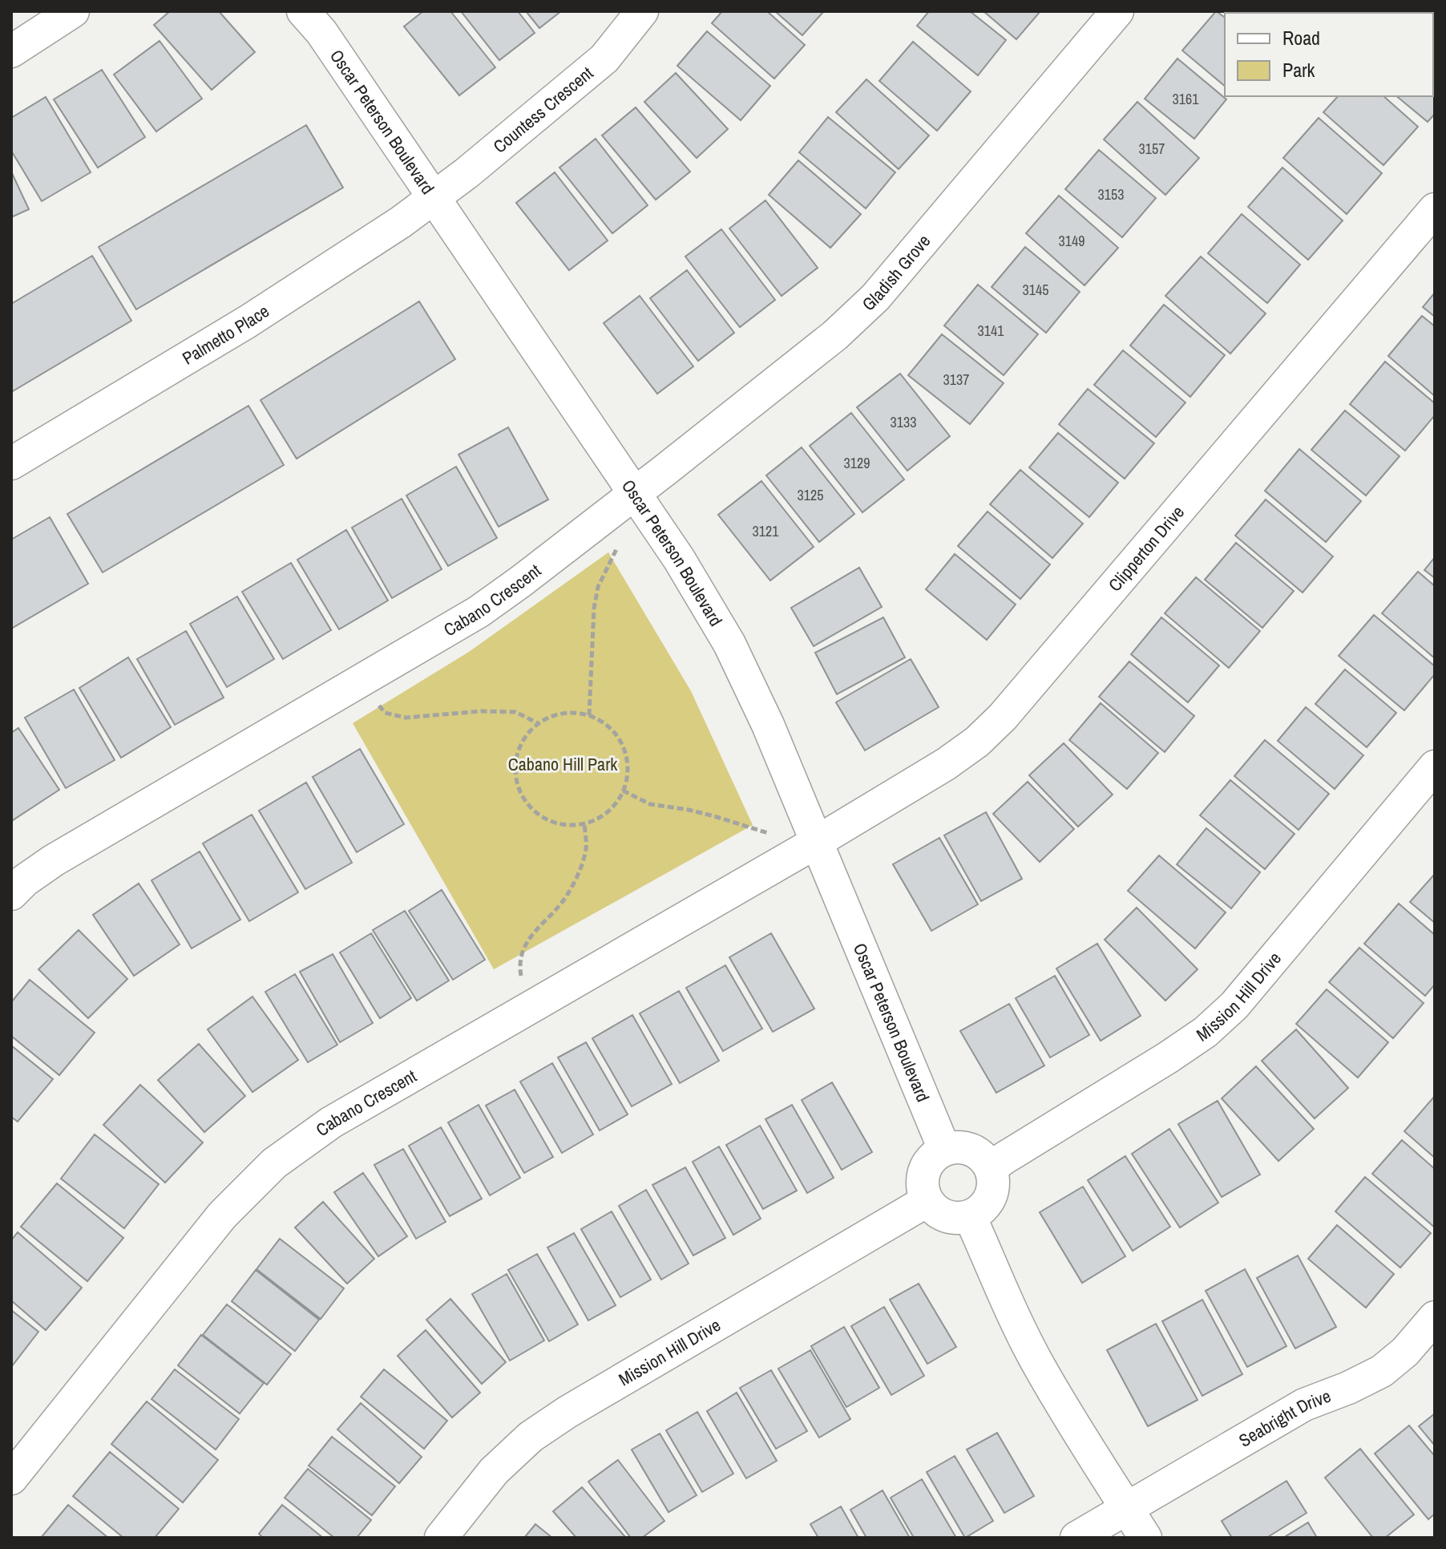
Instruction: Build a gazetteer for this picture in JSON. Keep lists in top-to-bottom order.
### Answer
{
  "streets": {
    "street": [
      "Countess Crescent",
      "Oscar Peterson Boulevard",
      "Gladish Grove",
      "Palmetto Place",
      "Clipperton Drive",
      "Cabano Crescent",
      "Mission Hill Drive",
      "Seabright Drive"
    ]
  },
  "crossings": [
    ["Countess Crescent", "Oscar Peterson Boulevard"],
    ["Countess Crescent", "Palmetto Place"],
    ["Oscar Peterson Boulevard", "Gladish Grove"],
    ["Oscar Peterson Boulevard", "Palmetto Place"],
    ["Oscar Peterson Boulevard", "Clipperton Drive"],
    ["Oscar Peterson Boulevard", "Cabano Crescent"],
    ["Oscar Peterson Boulevard", "Mission Hill Drive"],
    ["Gladish Grove", "Cabano Crescent"],
    ["Clipperton Drive", "Cabano Crescent"]
  ],
  "parks": ["Cabano Hill Park"],
  "house_numbers": [
    "3161",
    "3157",
    "3153",
    "3149",
    "3145",
    "3141",
    "3137",
    "3133",
    "3129",
    "3125",
    "3121"
  ],
  "legend": ["Road", "Park"]
}
